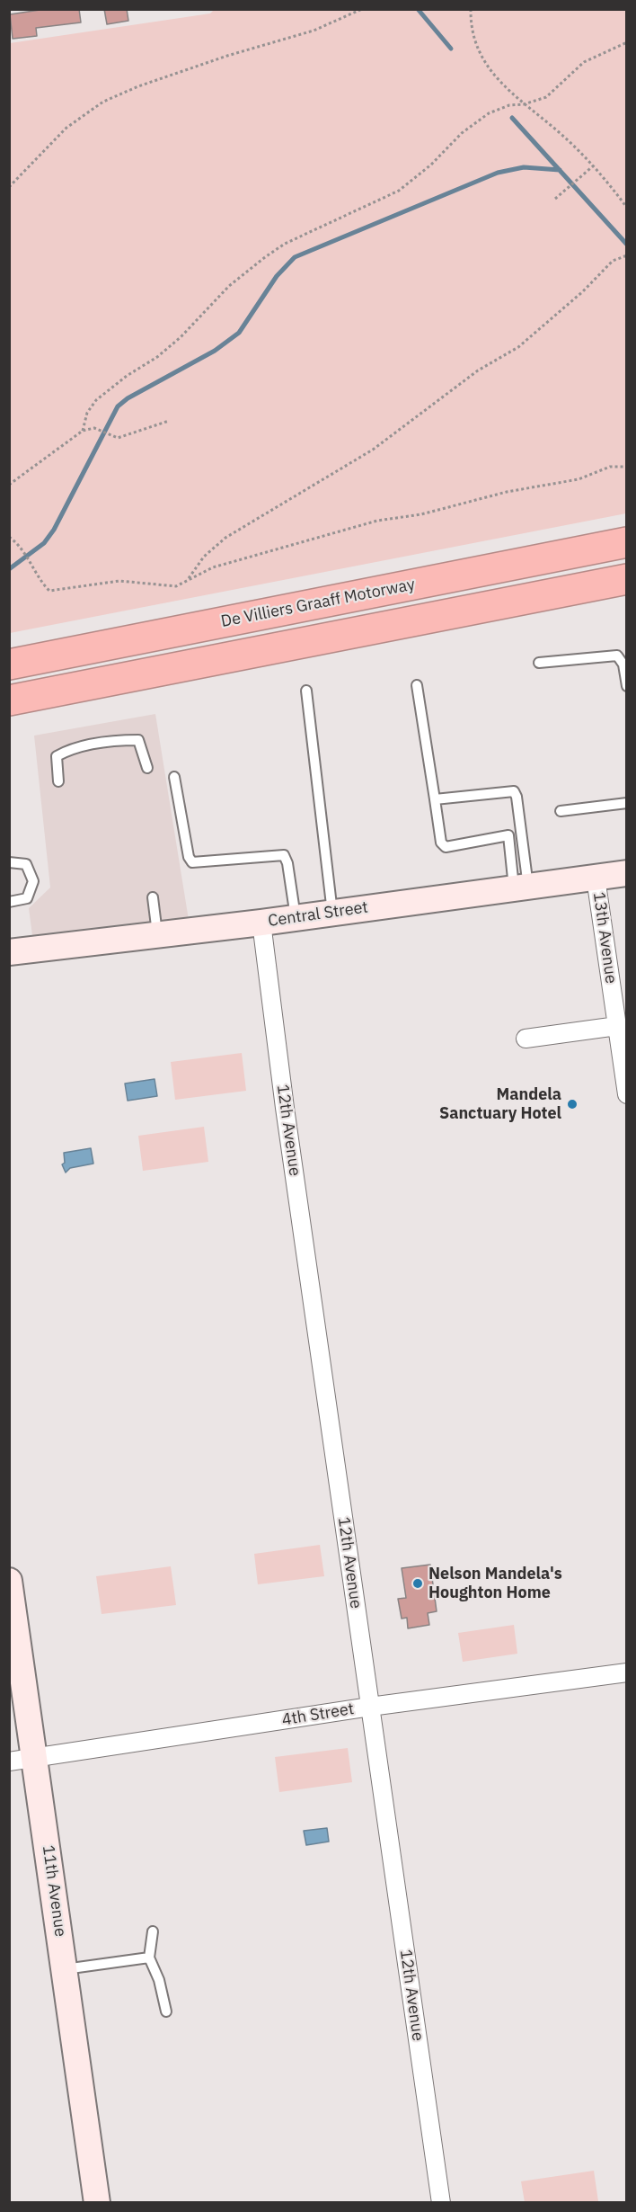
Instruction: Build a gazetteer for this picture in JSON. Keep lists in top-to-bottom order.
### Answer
{
  "streets": {
    "highway": ["De Villiers Graaff Motorway"],
    "main road": ["Central Street", "11th Avenue"],
    "street": ["13th Avenue", "12th Avenue", "4th Street"]
  },
  "crossings": [
    ["Central Street", "13th Avenue"],
    ["Central Street", "12th Avenue"],
    ["12th Avenue", "4th Street"],
    ["4th Street", "11th Avenue"]
  ],
  "places": ["Mandela Sanctuary Hotel", "Nelson Mandela's Houghton Home"]
}
